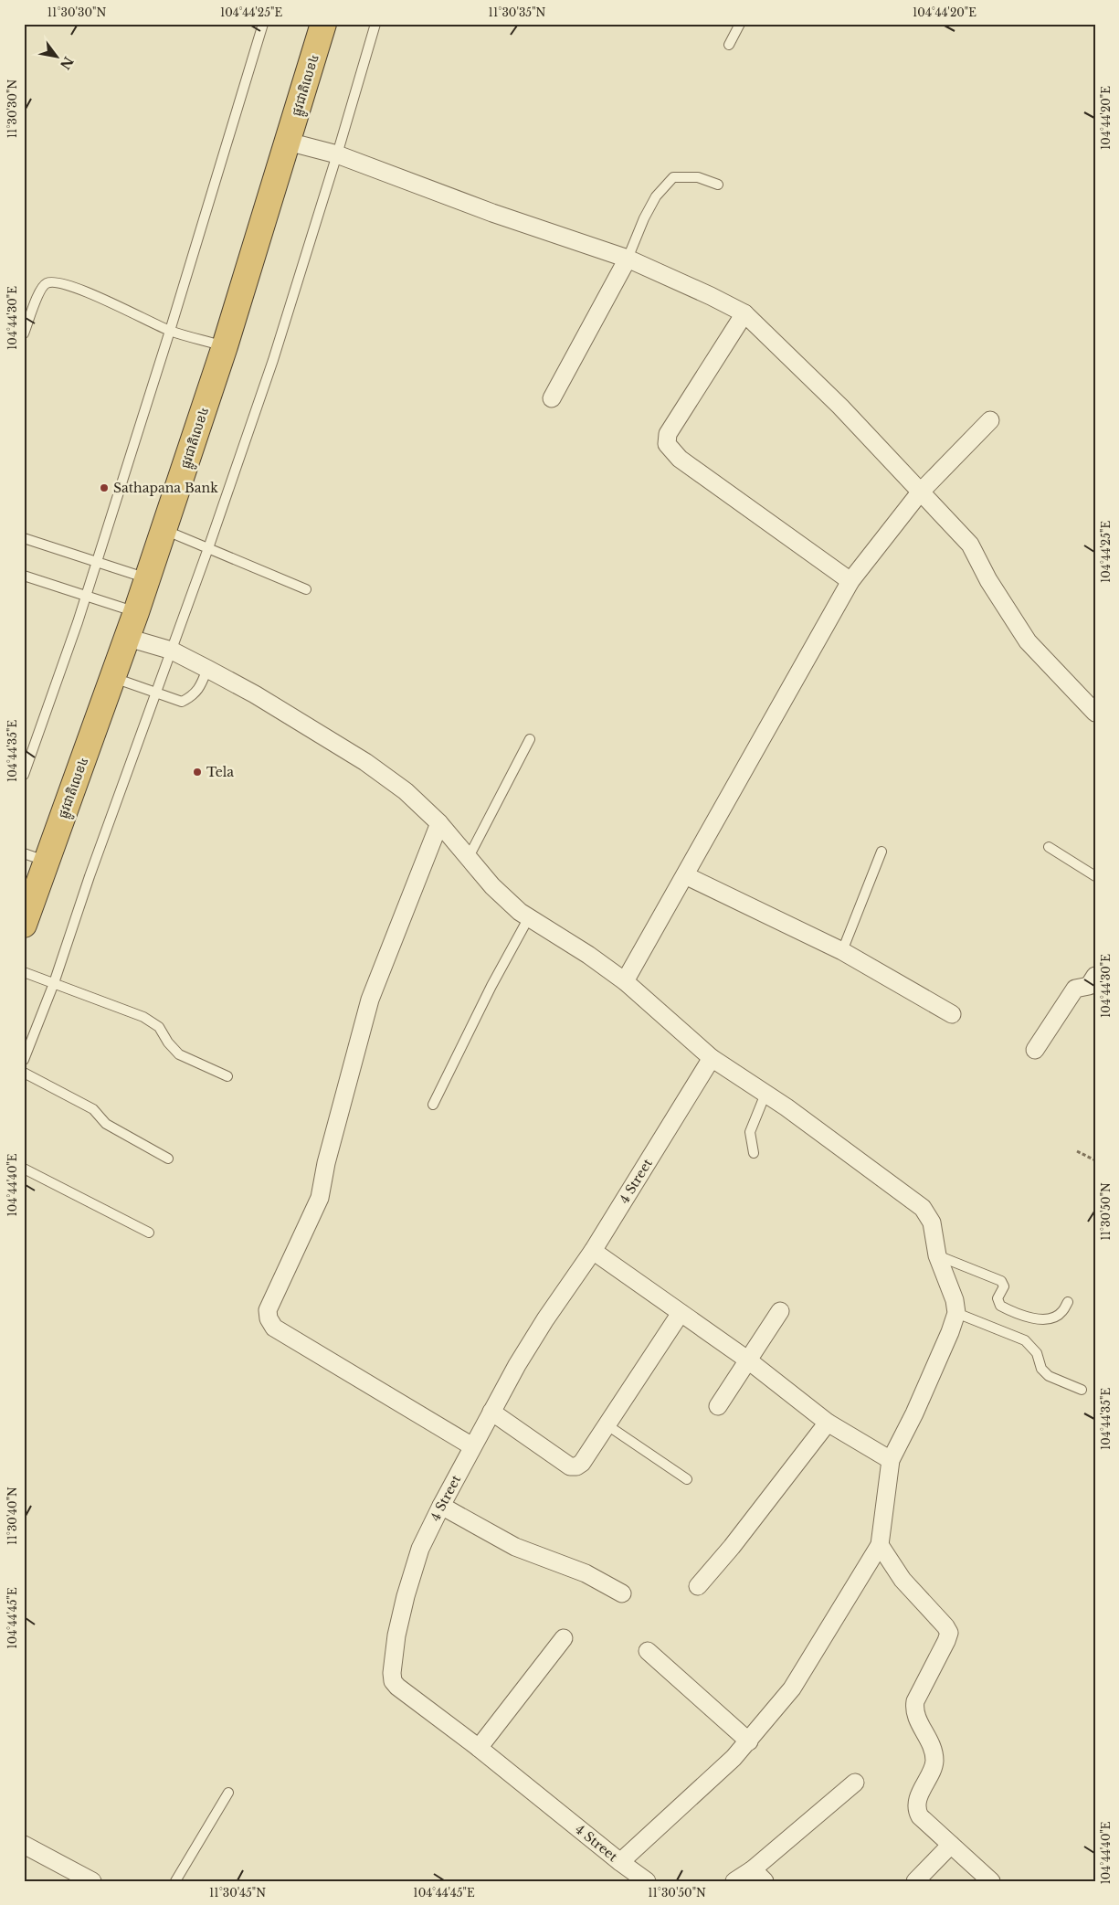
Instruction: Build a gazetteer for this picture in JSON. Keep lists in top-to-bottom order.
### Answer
{
  "streets": {
    "highway": ["ផ្លូវជាតិលេខ៤"],
    "street": ["4 Street"]
  },
  "places": ["Sathapana Bank", "Tela"],
  "north": "bottom right",
  "coordinates": [
    "11°30'30\"N",
    "104°44'25\"E",
    "11°30'35\"N",
    "104°44'20\"E",
    "104°44'30\"E",
    "104°44'35\"E",
    "104°44'40\"E",
    "11°30'50\"N",
    "11°30'40\"N",
    "104°44'45\"E",
    "11°30'45\"N"
  ]
}
